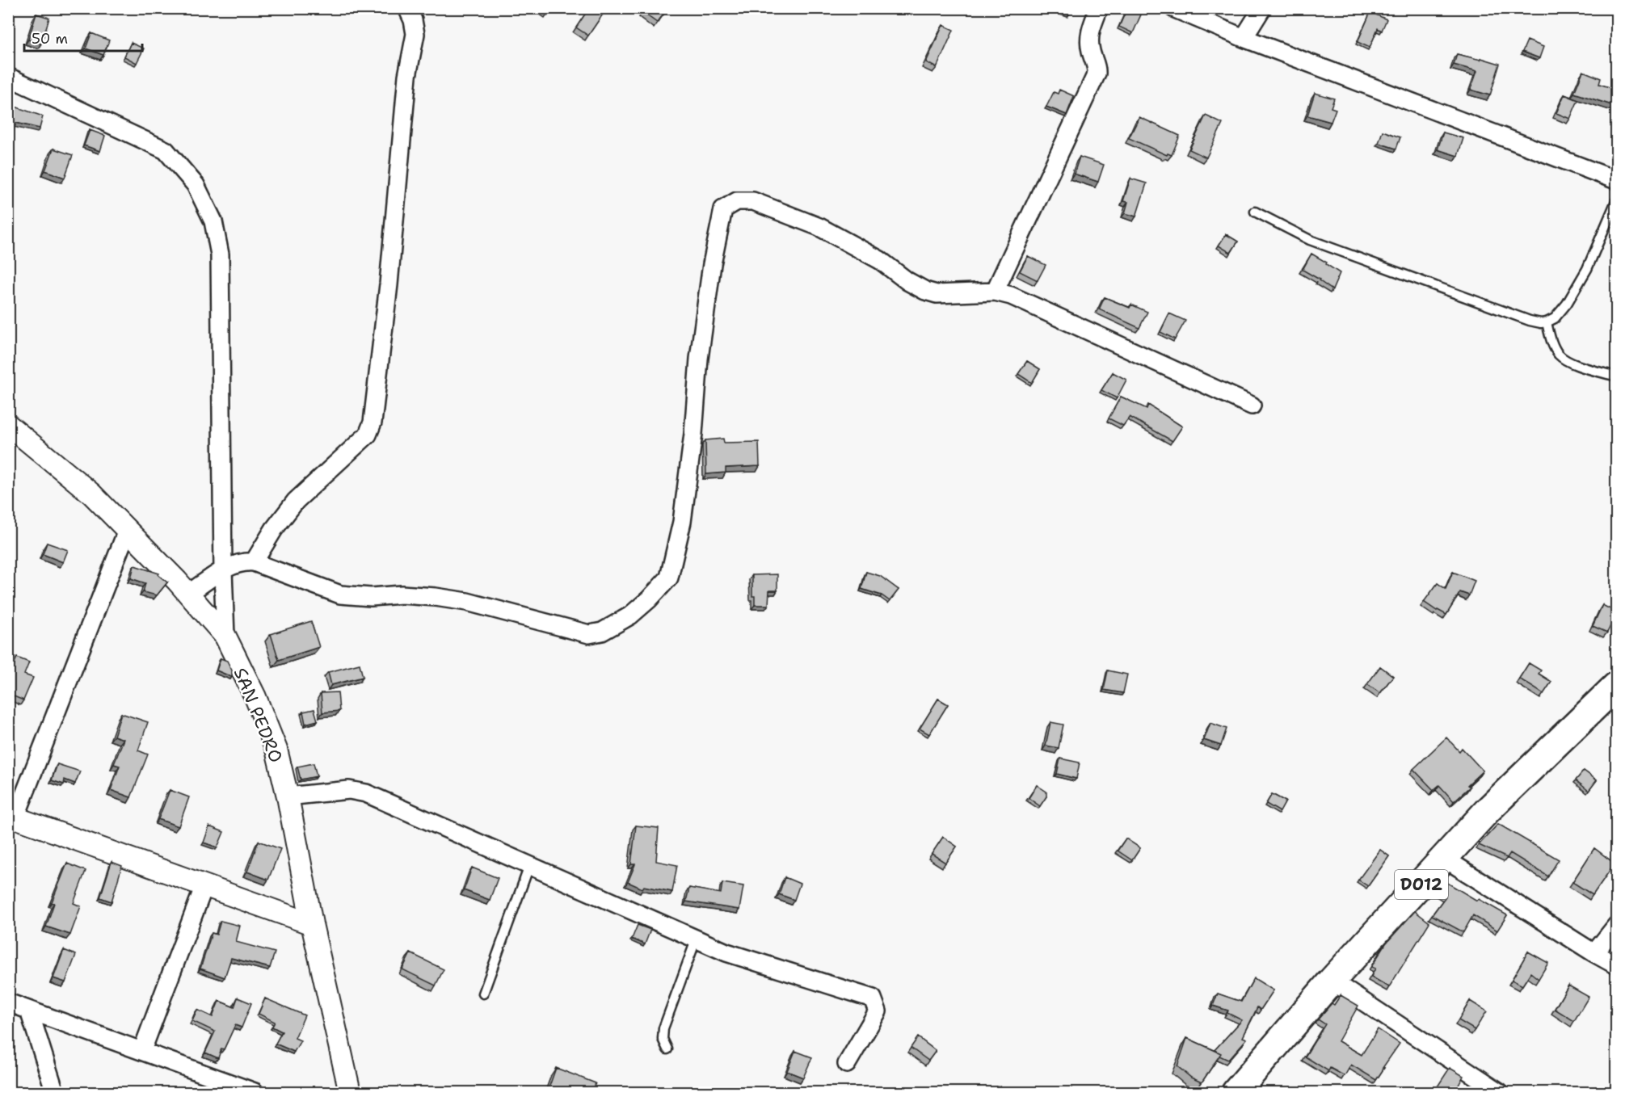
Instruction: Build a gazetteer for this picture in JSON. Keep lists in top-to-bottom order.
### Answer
{
  "streets": {
    "main road": ["D012"],
    "street": ["SAN PEDRO"]
  },
  "scale_bar": "50 m"
}
